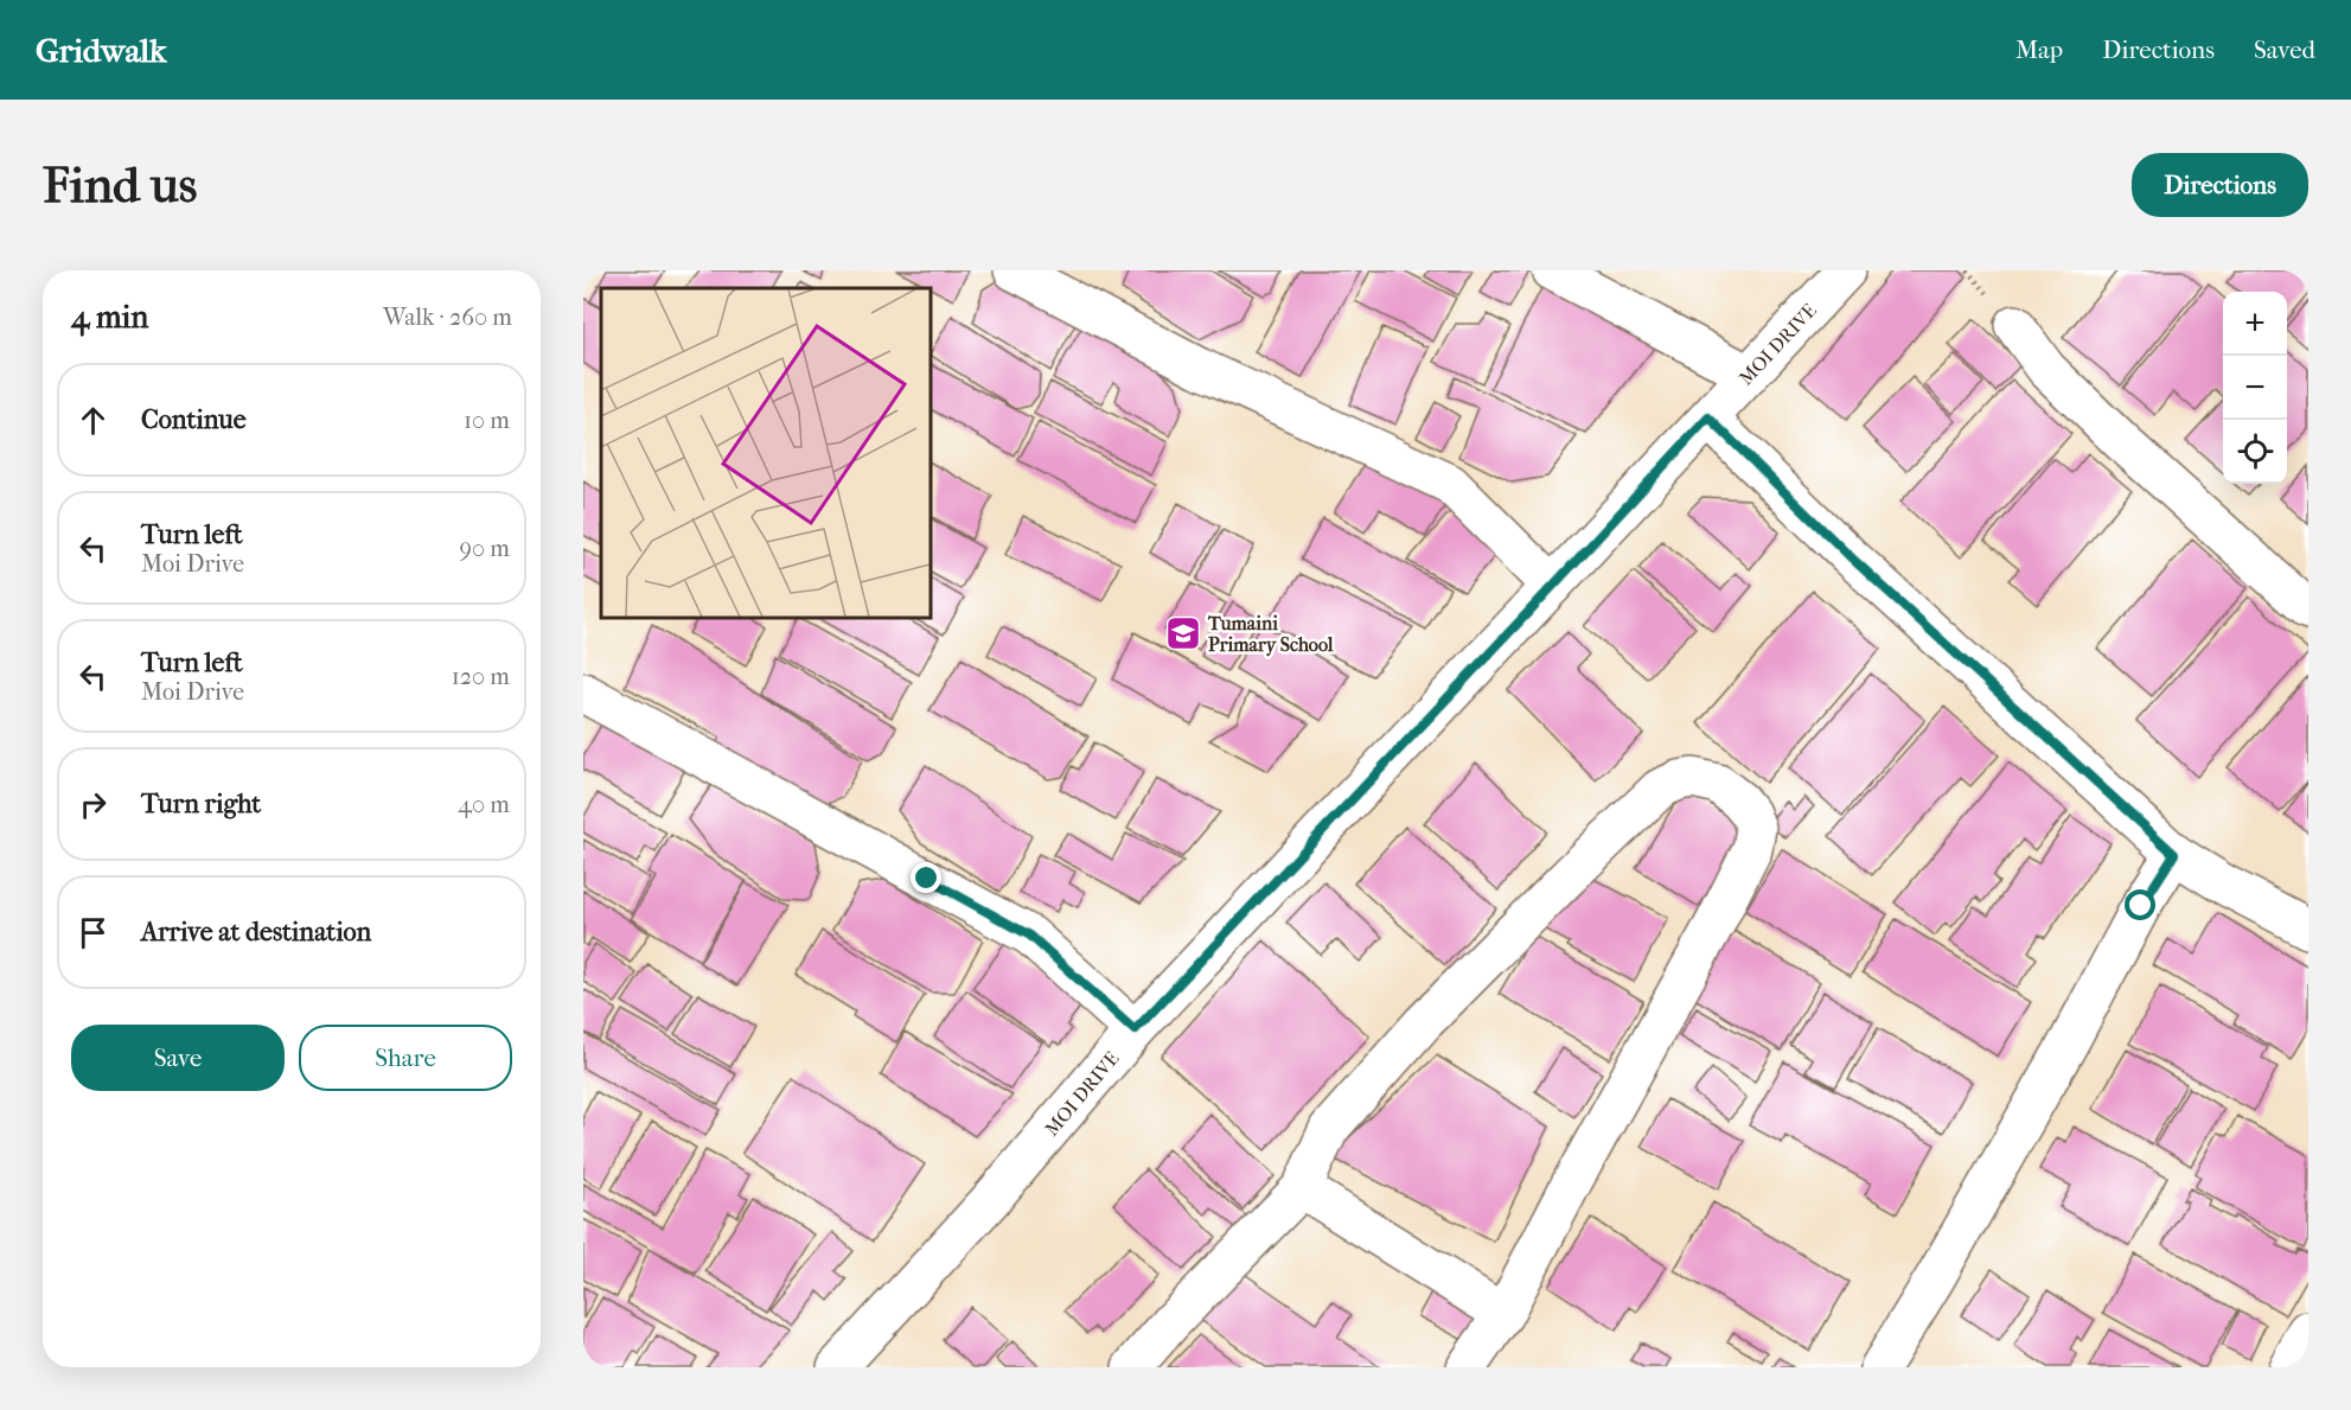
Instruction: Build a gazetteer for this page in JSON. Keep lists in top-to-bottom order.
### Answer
{
  "streets": {
    "street": ["MOI DRIVE"]
  },
  "places": {
    "school or university": ["Tumaini Primary School"]
  },
  "page": {
    "header": "Gridwalk",
    "nav": ["Map", "Directions", "Saved"],
    "buttons": [
      "Directions",
      ["Save", "Share"]
    ],
    "title": "Find us",
    "heading": ["4 min", "Walk · 260 m"],
    "map_buttons": ["+", "−"],
    "list": [
      ["Continue", "10 m"],
      ["Turn left", "Moi Drive", "90 m"],
      ["Turn left", "Moi Drive", "120 m"],
      ["Turn right", "40 m"],
      "Arrive at destination"
    ]
  }
}
